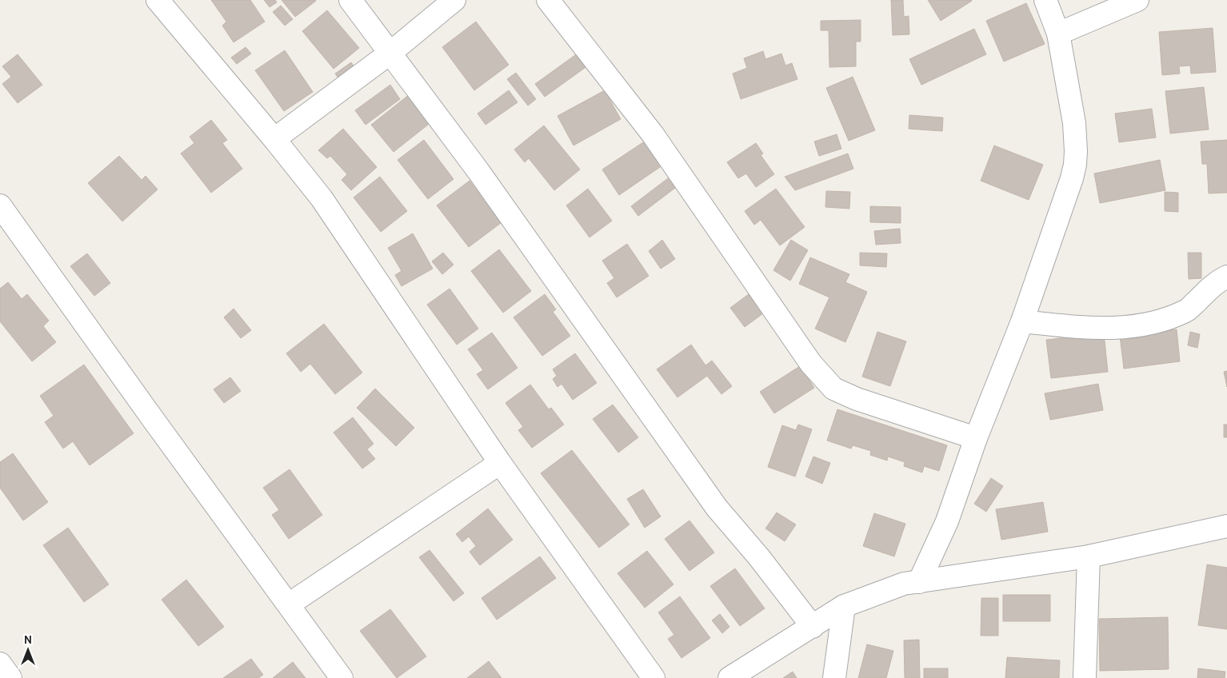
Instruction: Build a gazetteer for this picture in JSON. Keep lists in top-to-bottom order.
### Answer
{
  "north": "top"
}
